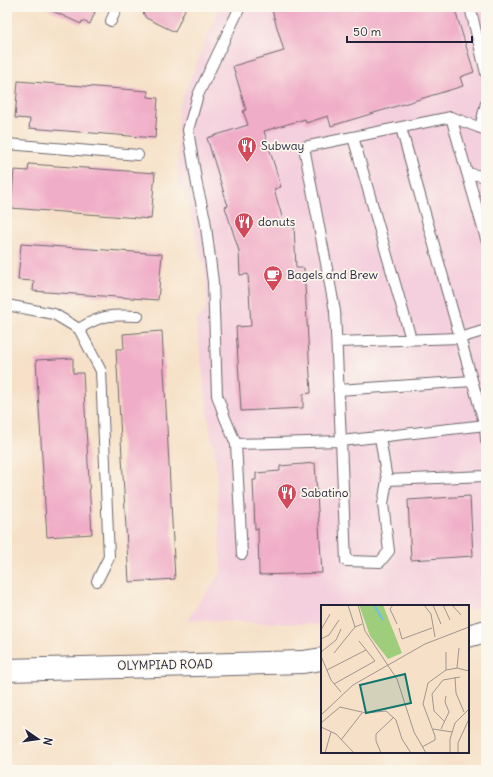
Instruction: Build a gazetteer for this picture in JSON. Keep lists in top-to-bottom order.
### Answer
{
  "streets": {
    "main road": ["OLYMPIAD ROAD"]
  },
  "places": {
    "restaurant": ["Subway", "donuts", "Sabatino"],
    "cafe": ["Bagels and Brew"]
  },
  "scale_bar": "50 m",
  "north": "right"
}
